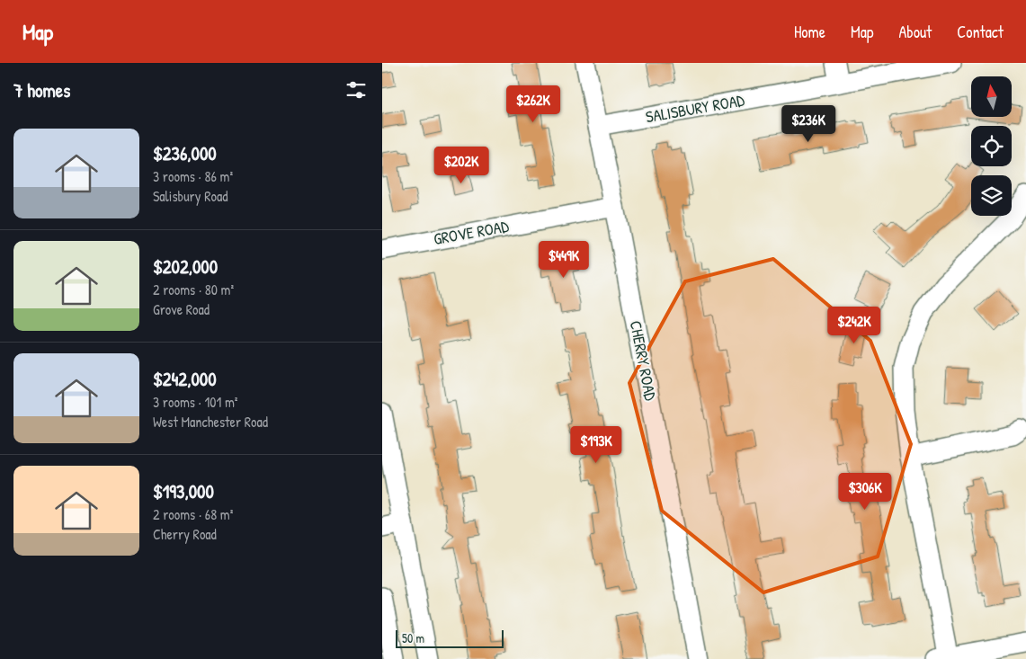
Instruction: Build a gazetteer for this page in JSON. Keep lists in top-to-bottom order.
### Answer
{
  "streets": {
    "street": ["SALISBURY ROAD", "GROVE ROAD", "CHERRY ROAD"]
  },
  "crossings": [
    ["SALISBURY ROAD", "CHERRY ROAD"],
    ["GROVE ROAD", "CHERRY ROAD"]
  ],
  "scale_bar": "50 m",
  "north": "top",
  "page": {
    "header": "Map",
    "nav": [
      "Home",
      "Map",
      "About",
      "Contact"
    ],
    "heading": "7 homes",
    "price": [
      "$262K",
      "$236K",
      "$202K",
      "$449K",
      "$242K",
      "$193K",
      "$306K"
    ],
    "list": [
      {
        "name": "$236,000",
        "note": "3 rooms · 86 m² · Salisbury Road"
      },
      {
        "name": "$202,000",
        "note": "2 rooms · 80 m² · Grove Road"
      },
      {
        "name": "$242,000",
        "note": "3 rooms · 101 m² · West Manchester Road"
      },
      {
        "name": "$193,000",
        "note": "2 rooms · 68 m² · Cherry Road"
      }
    ],
    "scale": "50 m"
  }
}
